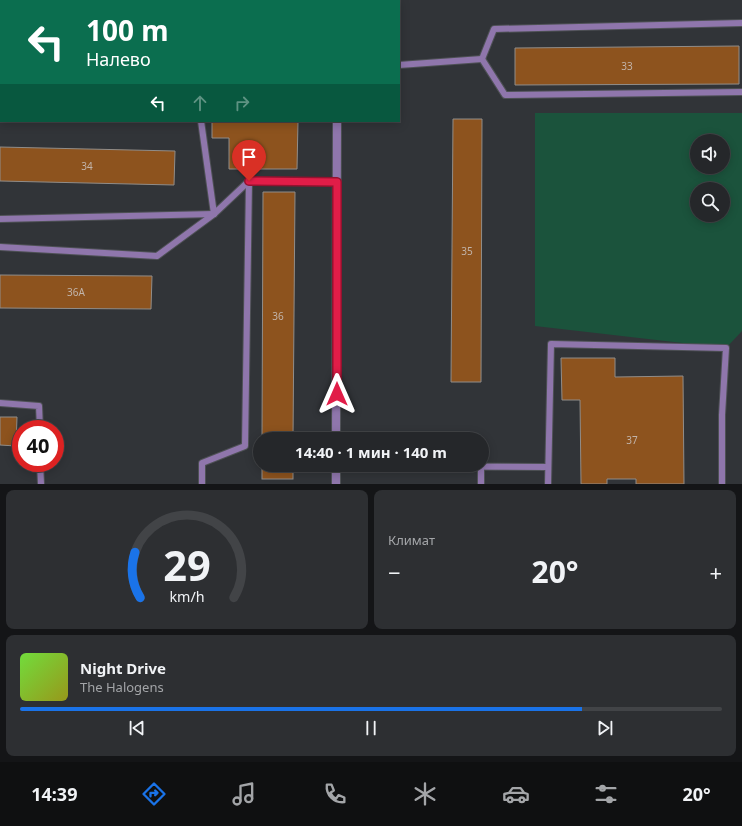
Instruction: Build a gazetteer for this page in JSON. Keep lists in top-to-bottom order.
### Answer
{
  "house_numbers": [
    "33",
    "34",
    "35",
    "36А",
    "36",
    "37"
  ],
  "page": {
    "turn": ["100 m", "Налево"],
    "limit": "40",
    "trip": "14:40 · 1 мин · 140 m",
    "tile": "Климат",
    "heat": ["−", "20°", "+"],
    "song": ["Night Drive", "The Halogens"],
    "tabs": ["14:39", "20°"],
    "gauge": ["29", "km/h"]
  }
}
